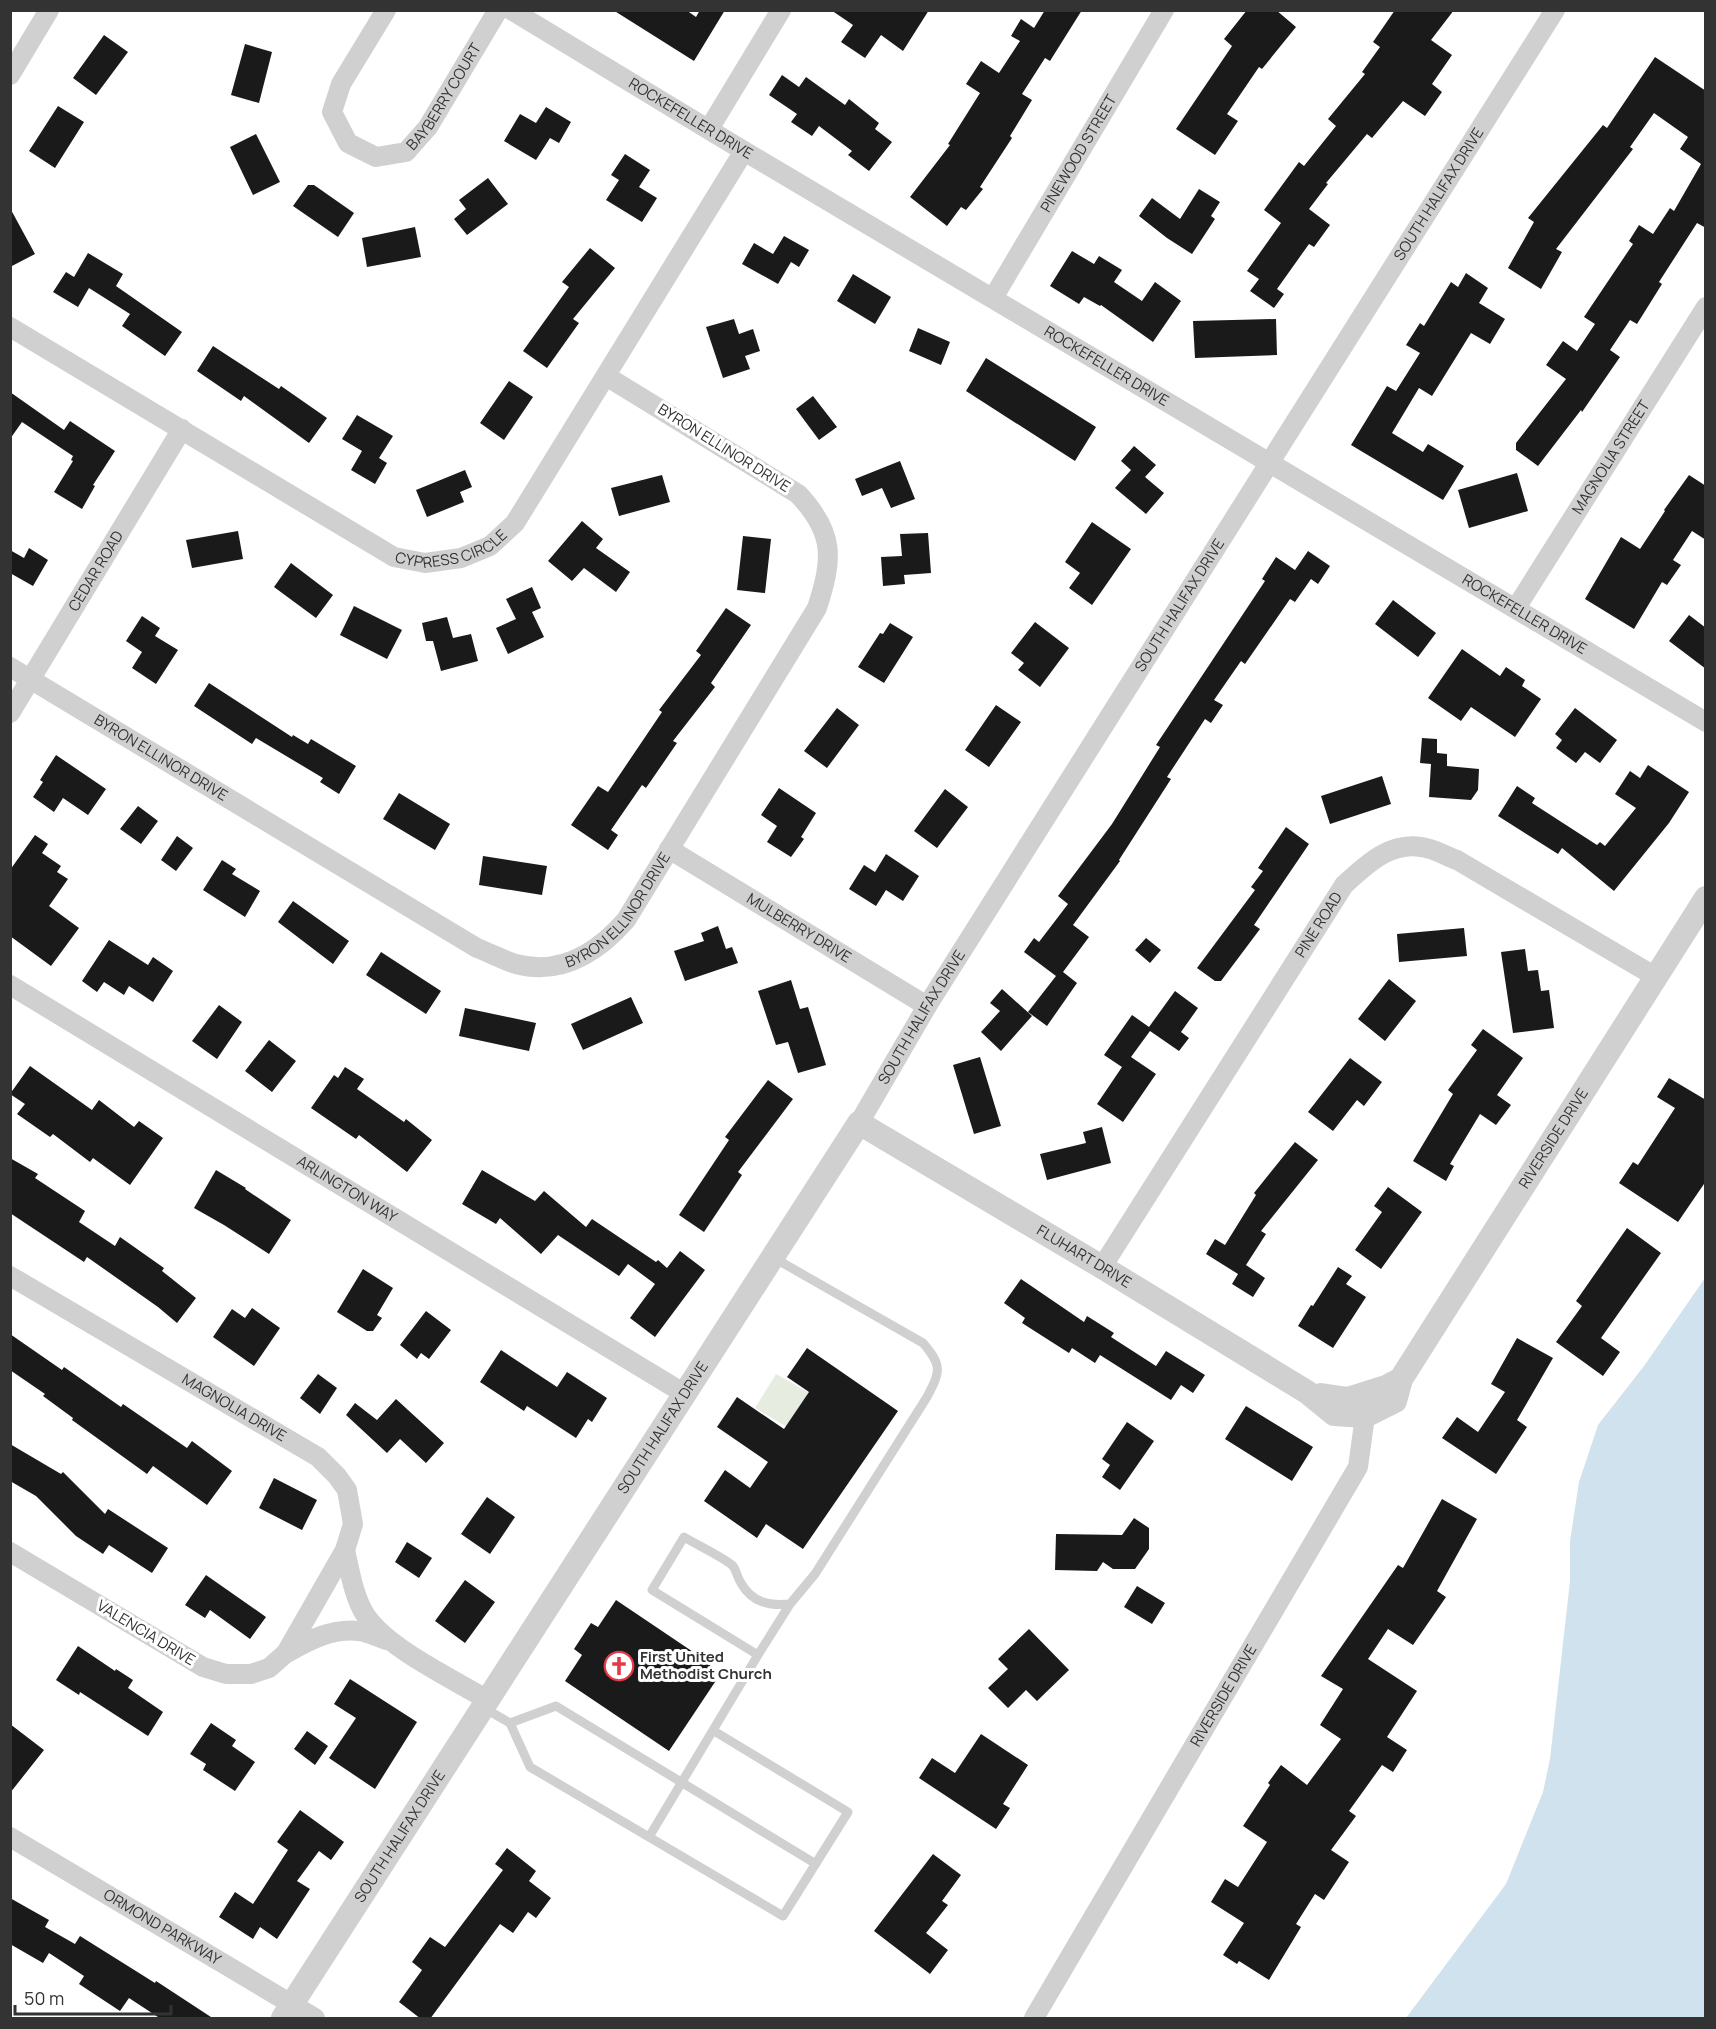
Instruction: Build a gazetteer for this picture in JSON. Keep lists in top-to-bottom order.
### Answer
{
  "streets": {
    "street": [
      "BAYBERRY COURT",
      "ROCKEFELLER DRIVE",
      "PINEWOOD STREET",
      "SOUTH HALIFAX DRIVE",
      "BYRON ELLINOR DRIVE",
      "MAGNOLIA STREET",
      "CYPRESS CIRCLE",
      "CEDAR ROAD",
      "PINE ROAD",
      "MULBERRY DRIVE",
      "RIVERSIDE DRIVE",
      "ARLINGTON WAY",
      "FLUHART DRIVE",
      "MAGNOLIA DRIVE",
      "VALENCIA DRIVE",
      "ORMOND PARKWAY"
    ]
  },
  "crossings": [
    ["ROCKEFELLER DRIVE", "PINEWOOD STREET"],
    ["ROCKEFELLER DRIVE", "SOUTH HALIFAX DRIVE"],
    ["ROCKEFELLER DRIVE", "MAGNOLIA STREET"],
    ["ROCKEFELLER DRIVE", "CYPRESS CIRCLE"],
    ["SOUTH HALIFAX DRIVE", "MULBERRY DRIVE"],
    ["SOUTH HALIFAX DRIVE", "ARLINGTON WAY"],
    ["SOUTH HALIFAX DRIVE", "FLUHART DRIVE"],
    ["SOUTH HALIFAX DRIVE", "VALENCIA DRIVE"],
    ["SOUTH HALIFAX DRIVE", "ORMOND PARKWAY"],
    ["BYRON ELLINOR DRIVE", "CYPRESS CIRCLE"],
    ["BYRON ELLINOR DRIVE", "CEDAR ROAD"],
    ["BYRON ELLINOR DRIVE", "MULBERRY DRIVE"],
    ["CYPRESS CIRCLE", "CEDAR ROAD"],
    ["PINE ROAD", "RIVERSIDE DRIVE"],
    ["PINE ROAD", "FLUHART DRIVE"],
    ["RIVERSIDE DRIVE", "FLUHART DRIVE"],
    ["MAGNOLIA DRIVE", "VALENCIA DRIVE"]
  ],
  "places": {
    "church": ["First United Methodist Church"]
  },
  "scale_bar": "50 m"
}
